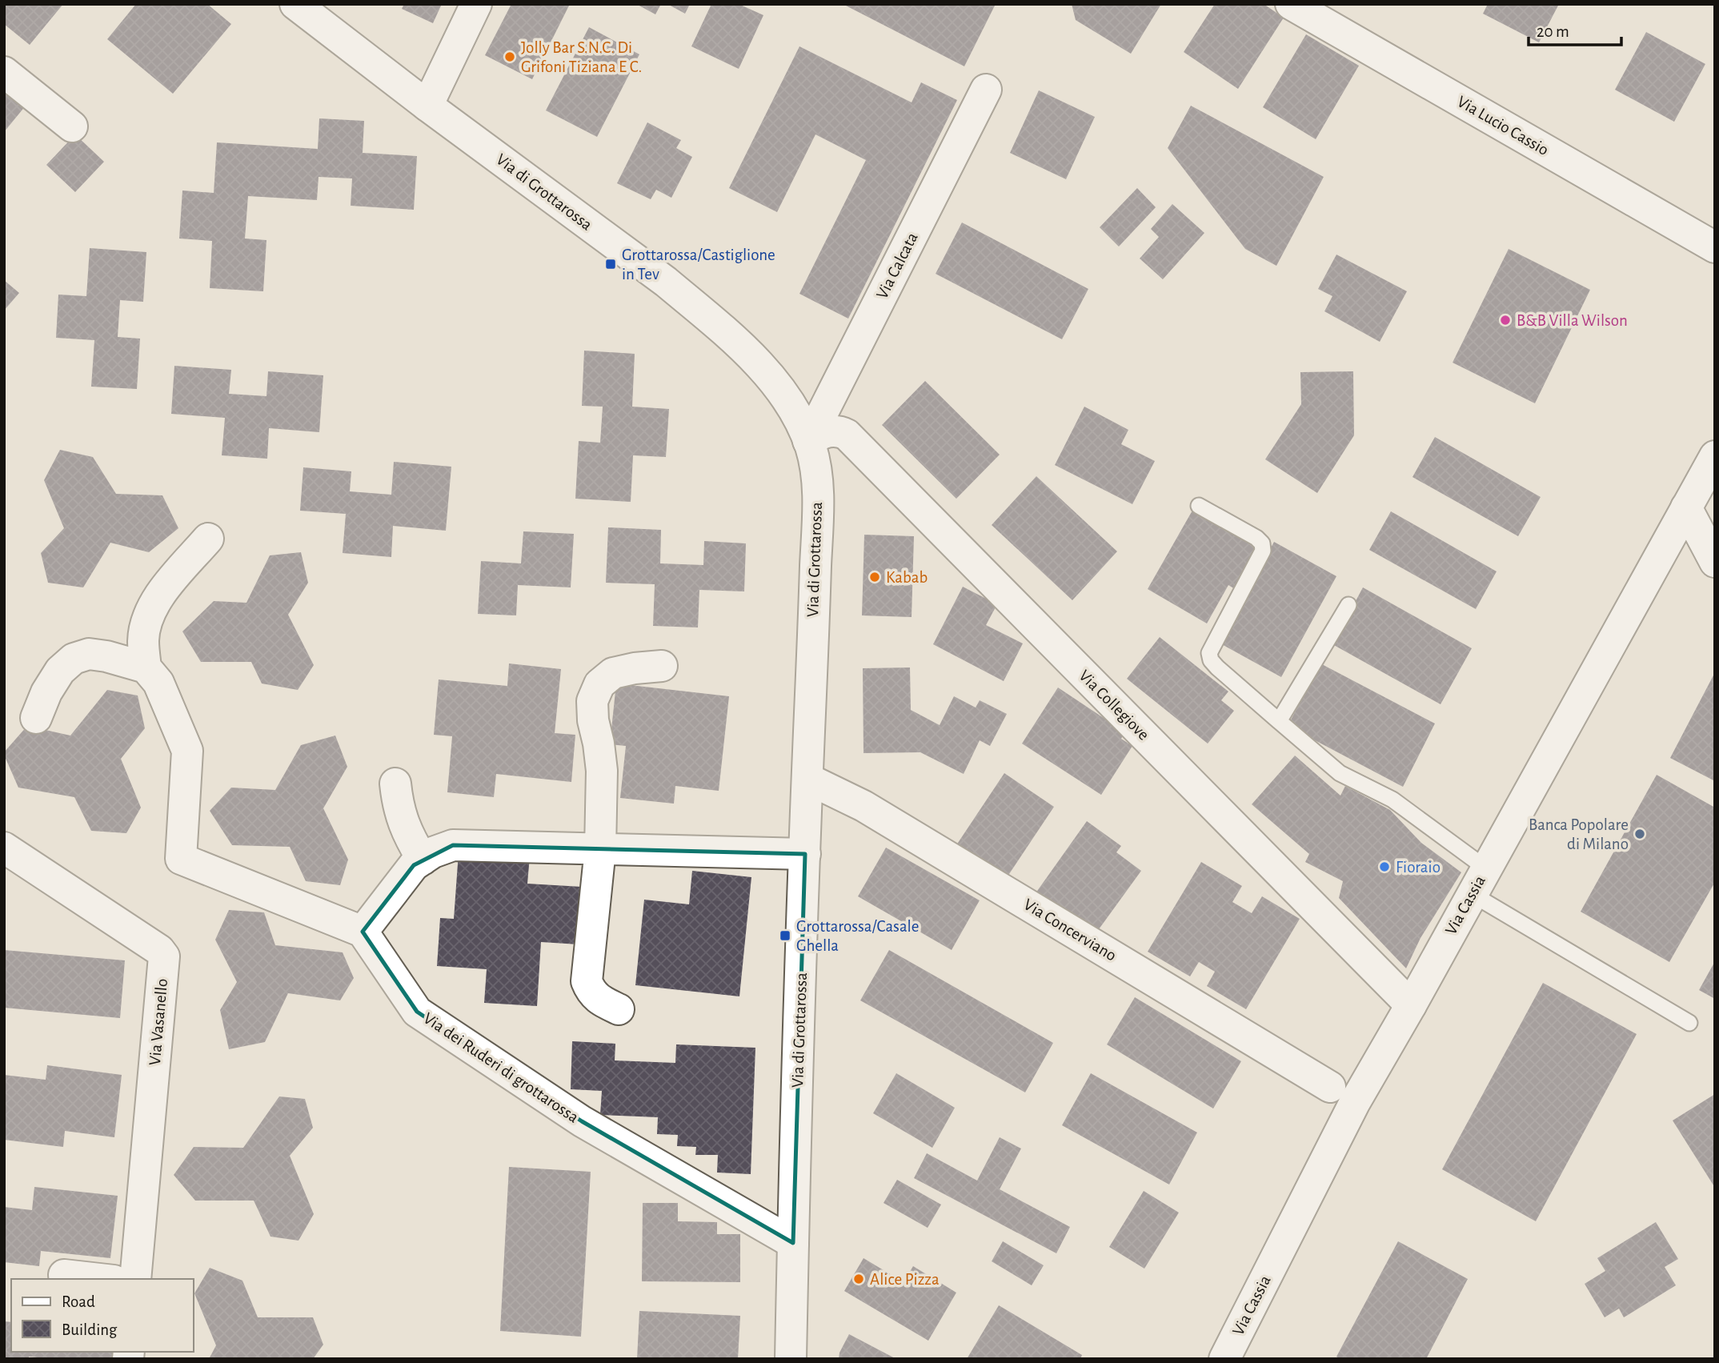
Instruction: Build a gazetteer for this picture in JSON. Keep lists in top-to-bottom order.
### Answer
{
  "streets": {
    "street": [
      "Via Lucio Cassio",
      "Via di Grottarossa",
      "Via Calcata",
      "Via Collegiove",
      "Via Cassia",
      "Via Concerviano",
      "Via Vasanello",
      "Via dei Ruderi di grottarossa"
    ]
  },
  "crossings": [
    ["Via di Grottarossa", "Via Calcata"],
    ["Via di Grottarossa", "Via Collegiove"],
    ["Via di Grottarossa", "Via Concerviano"],
    ["Via di Grottarossa", "Via dei Ruderi di grottarossa"],
    ["Via Calcata", "Via Collegiove"],
    ["Via Collegiove", "Via Cassia"]
  ],
  "places": {
    "other": [
      "Jolly Bar S.N.C. Di Grifoni Tiziana E C.",
      "B&B Villa Wilson",
      "Kabab",
      "Banca Popolare di Milano",
      "Fioraio",
      "Alice Pizza"
    ],
    "transit": ["Grottarossa/Castiglione in Tev", "Grottarossa/Casale Ghella"]
  },
  "legend": ["Road", "Building"],
  "scale_bar": "20 m"
}
